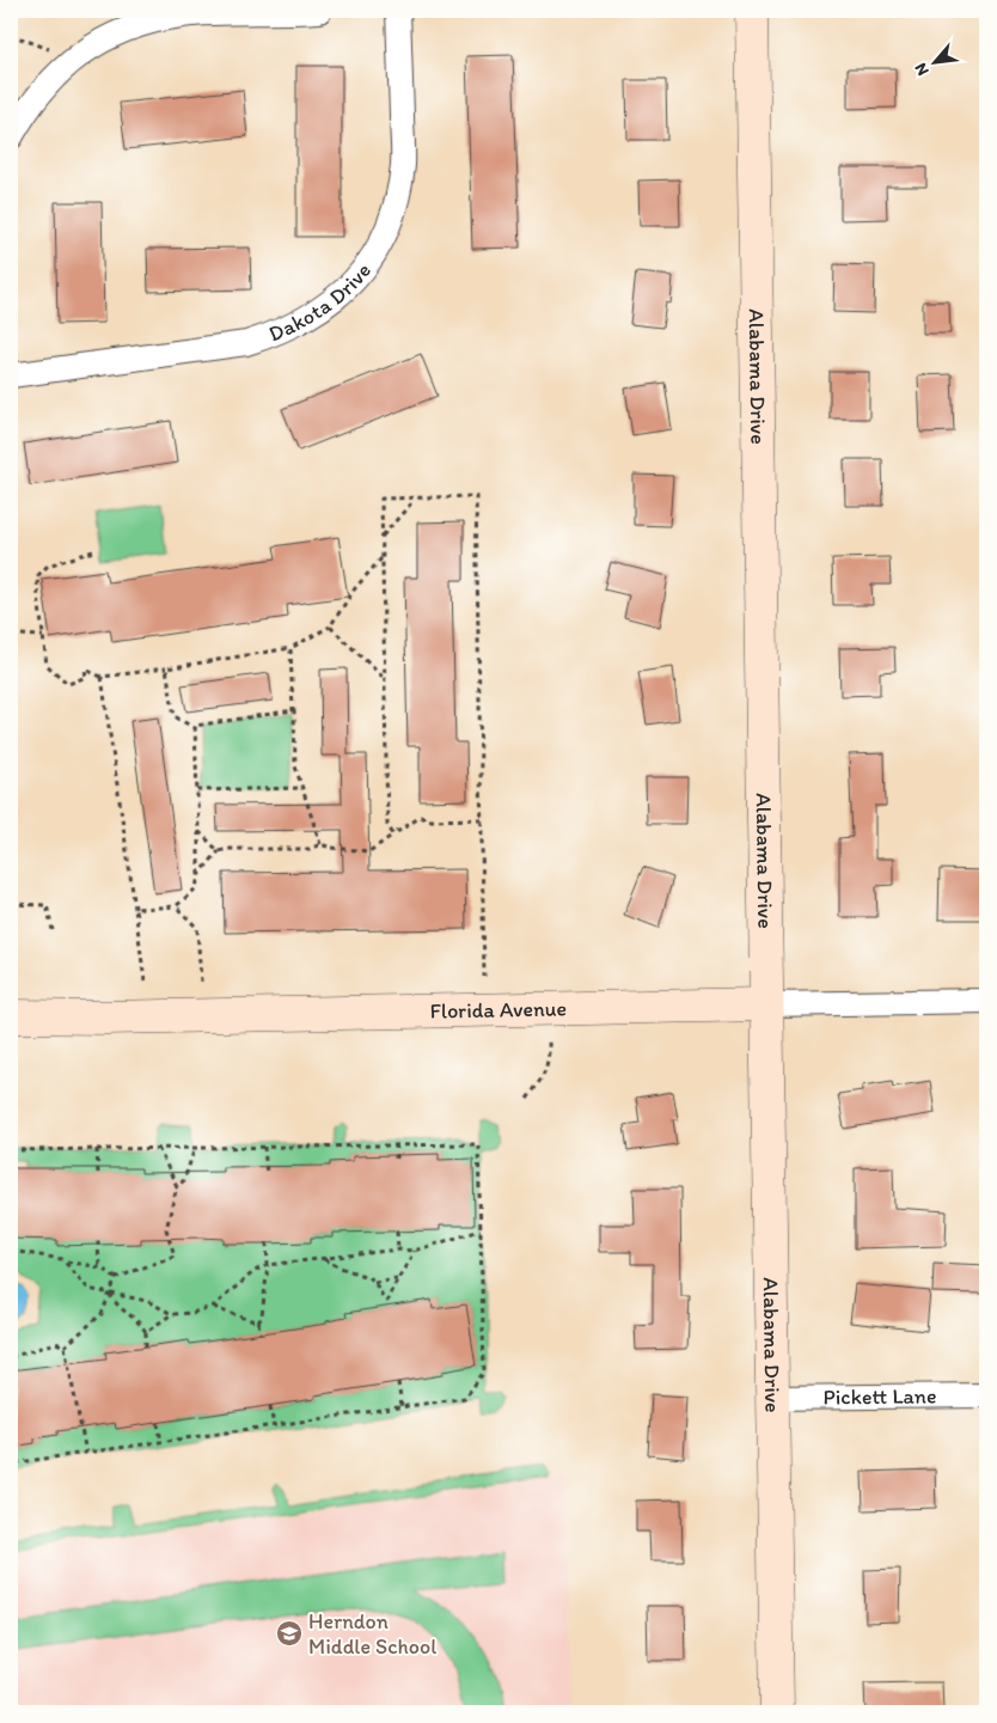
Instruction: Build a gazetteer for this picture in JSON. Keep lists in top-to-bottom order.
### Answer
{
  "streets": {
    "street": [
      "Dakota Drive",
      "Alabama Drive",
      "Florida Avenue",
      "Pickett Lane"
    ]
  },
  "crossings": [
    ["Alabama Drive", "Florida Avenue"],
    ["Alabama Drive", "Pickett Lane"]
  ],
  "places": {
    "school or university": ["Herndon Middle School"]
  },
  "north": "bottom left"
}
